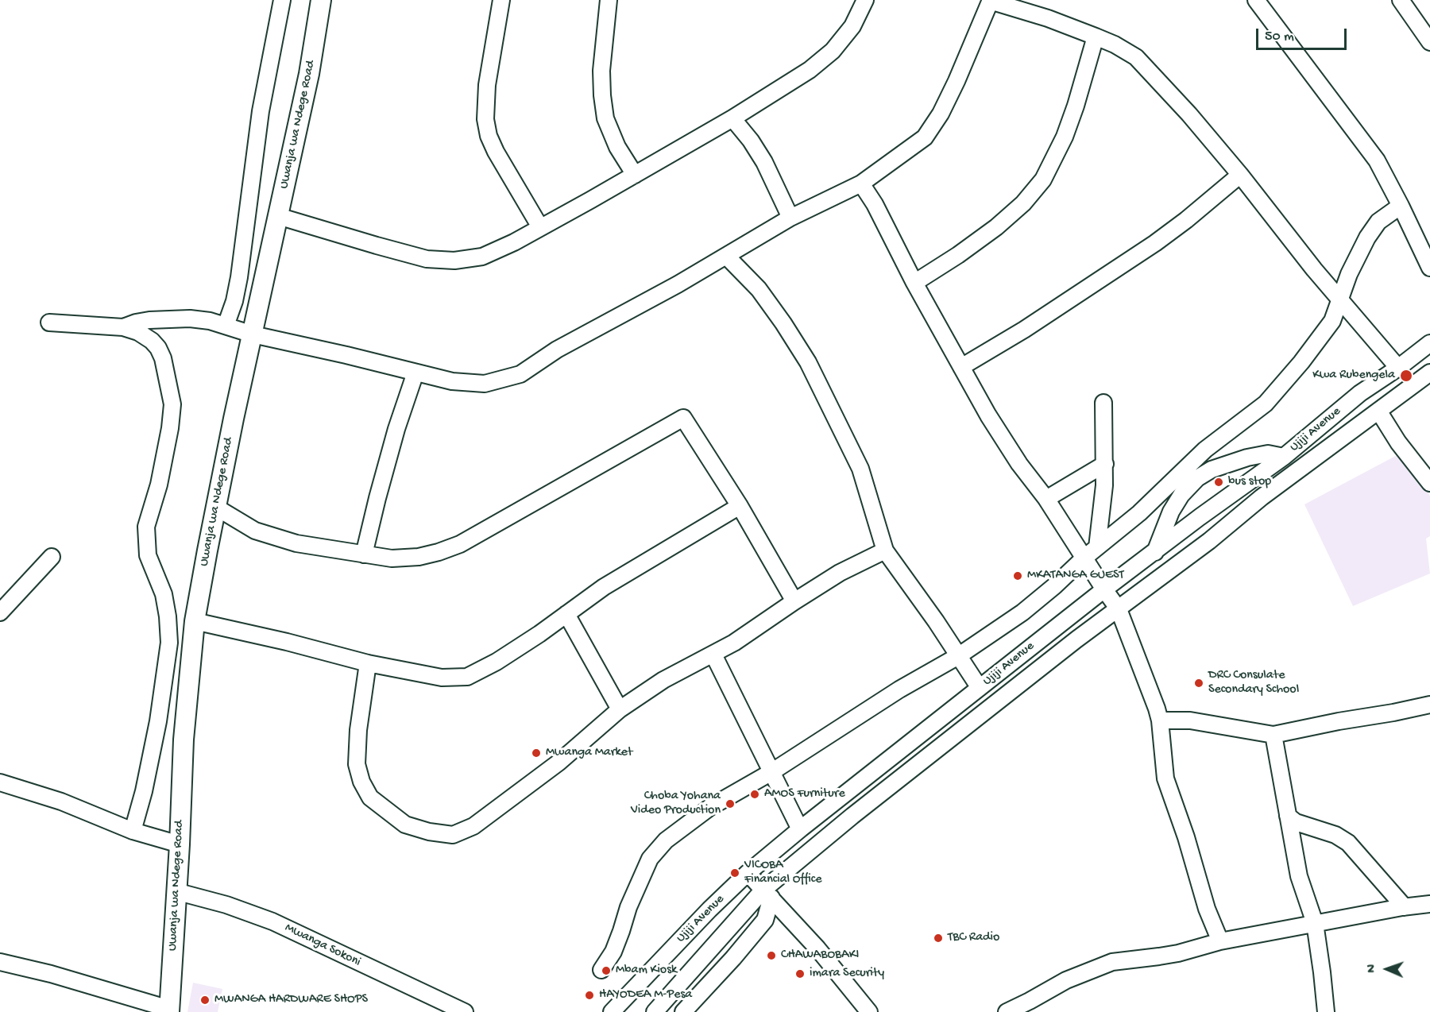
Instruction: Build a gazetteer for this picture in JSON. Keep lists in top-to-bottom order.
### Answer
{
  "streets": {
    "main road": ["Uwanja wa Ndege Road"],
    "street": ["Ujiji Avenue", "Mwanga Sokoni"]
  },
  "crossings": [
    ["Uwanja wa Ndege Road", "Mwanga Sokoni"]
  ],
  "places": [
    "Kwa Rubengela",
    "bus stop",
    "MKATANGA GUEST",
    "DRC Consulate Secondary School",
    "Mwanga Market",
    "AMOS Furniture",
    "Choba Yohana Video Production",
    "VICOBA Financial Office",
    "TBC Radio",
    "CHAWABOBAKI",
    "Mbam Kiosk",
    "imara Security",
    "HAYODEA M-Pesa",
    "MWANGA HARDWARE SHOPS"
  ],
  "scale_bar": "50 m",
  "north": "left"
}
